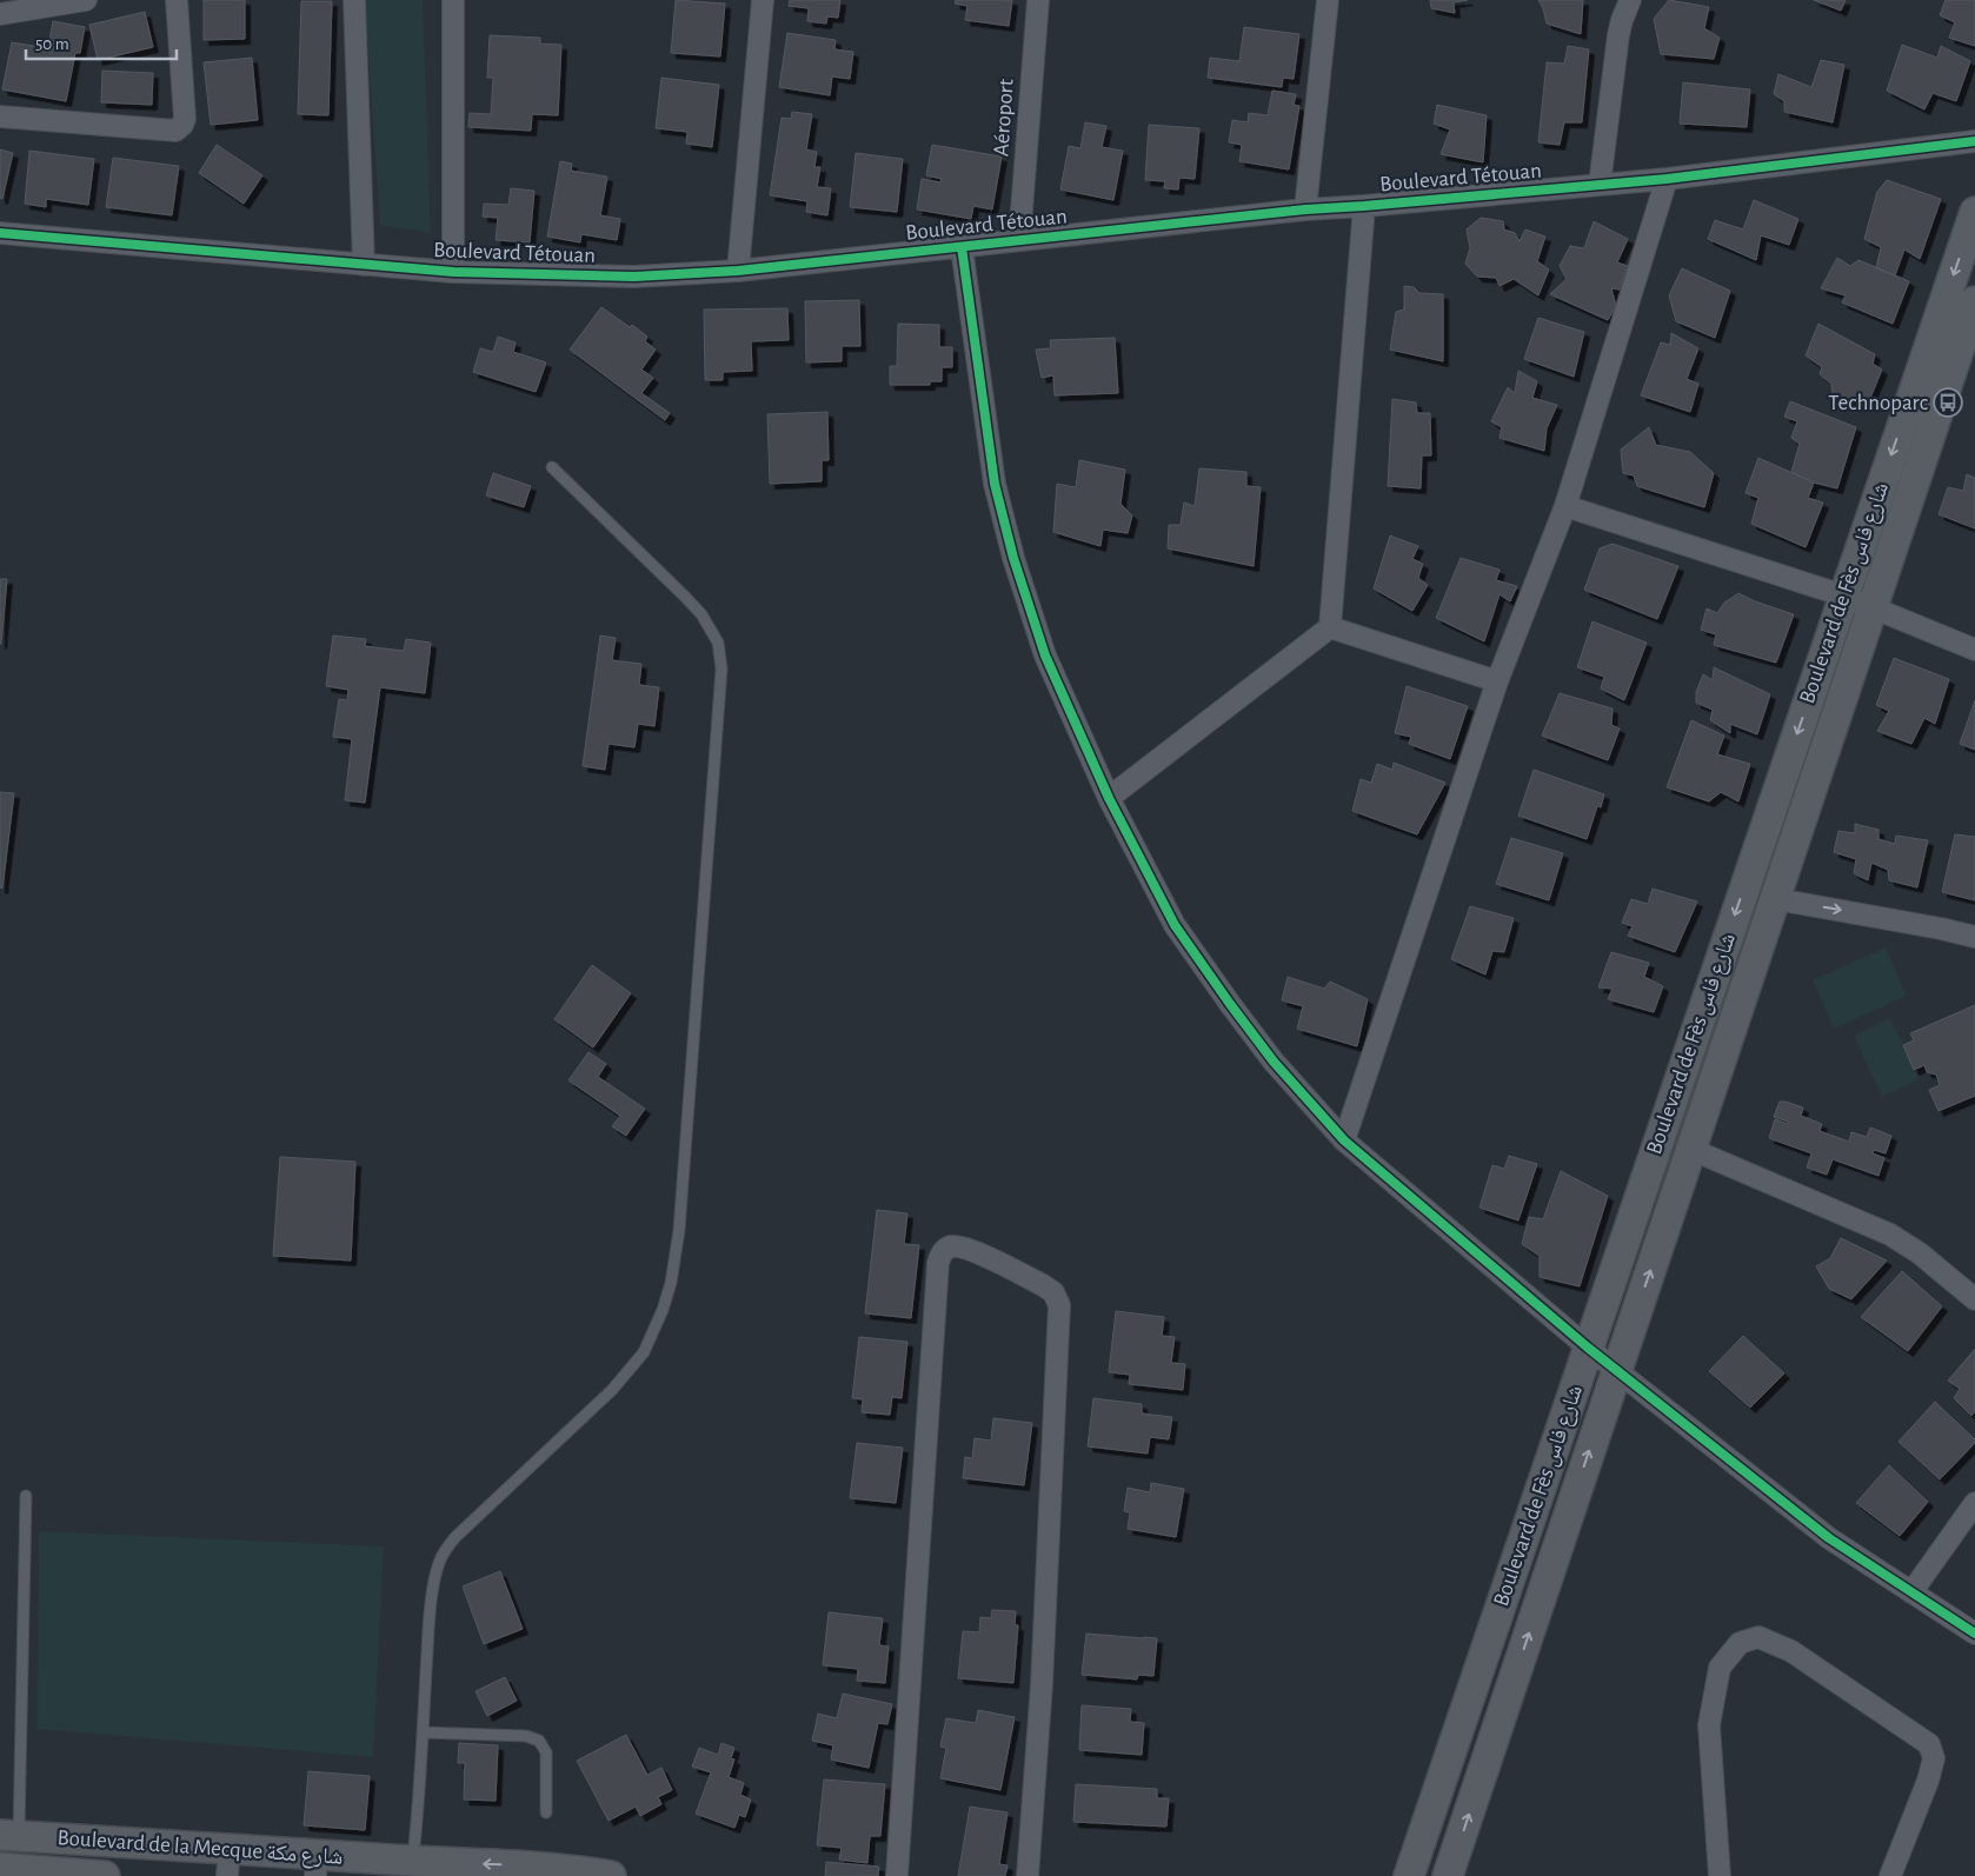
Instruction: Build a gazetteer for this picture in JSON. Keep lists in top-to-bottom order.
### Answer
{
  "streets": {
    "main road": ["Boulevard de Fès شارع فاس", "Boulevard de la Mecque شارع مكة"],
    "street": ["Aéroport", "Boulevard Tétouan"]
  },
  "crossings": [
    ["Aéroport", "Boulevard Tétouan"]
  ],
  "places": {
    "bus stop": ["Technoparc"]
  },
  "scale_bar": "50 m"
}
